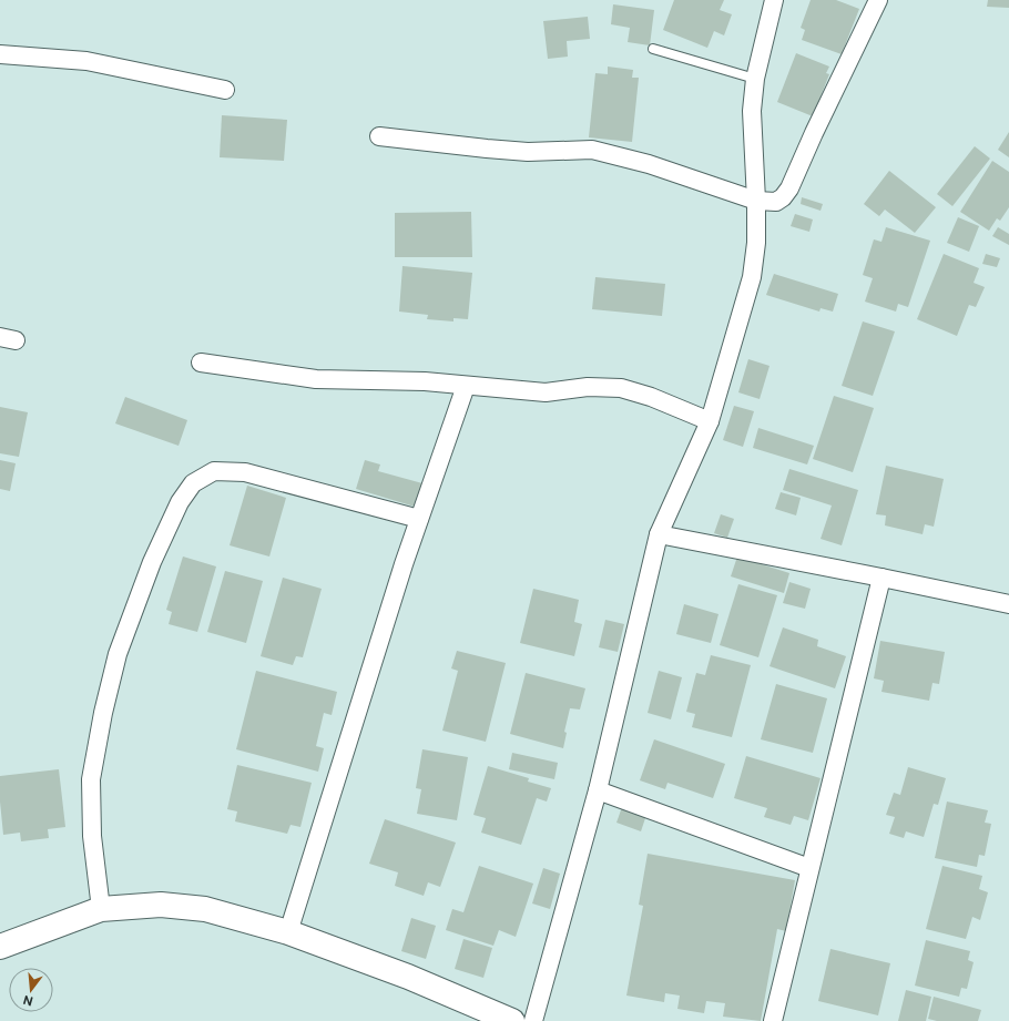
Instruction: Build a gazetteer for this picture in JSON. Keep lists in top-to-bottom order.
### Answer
{
  "north": "bottom"
}
